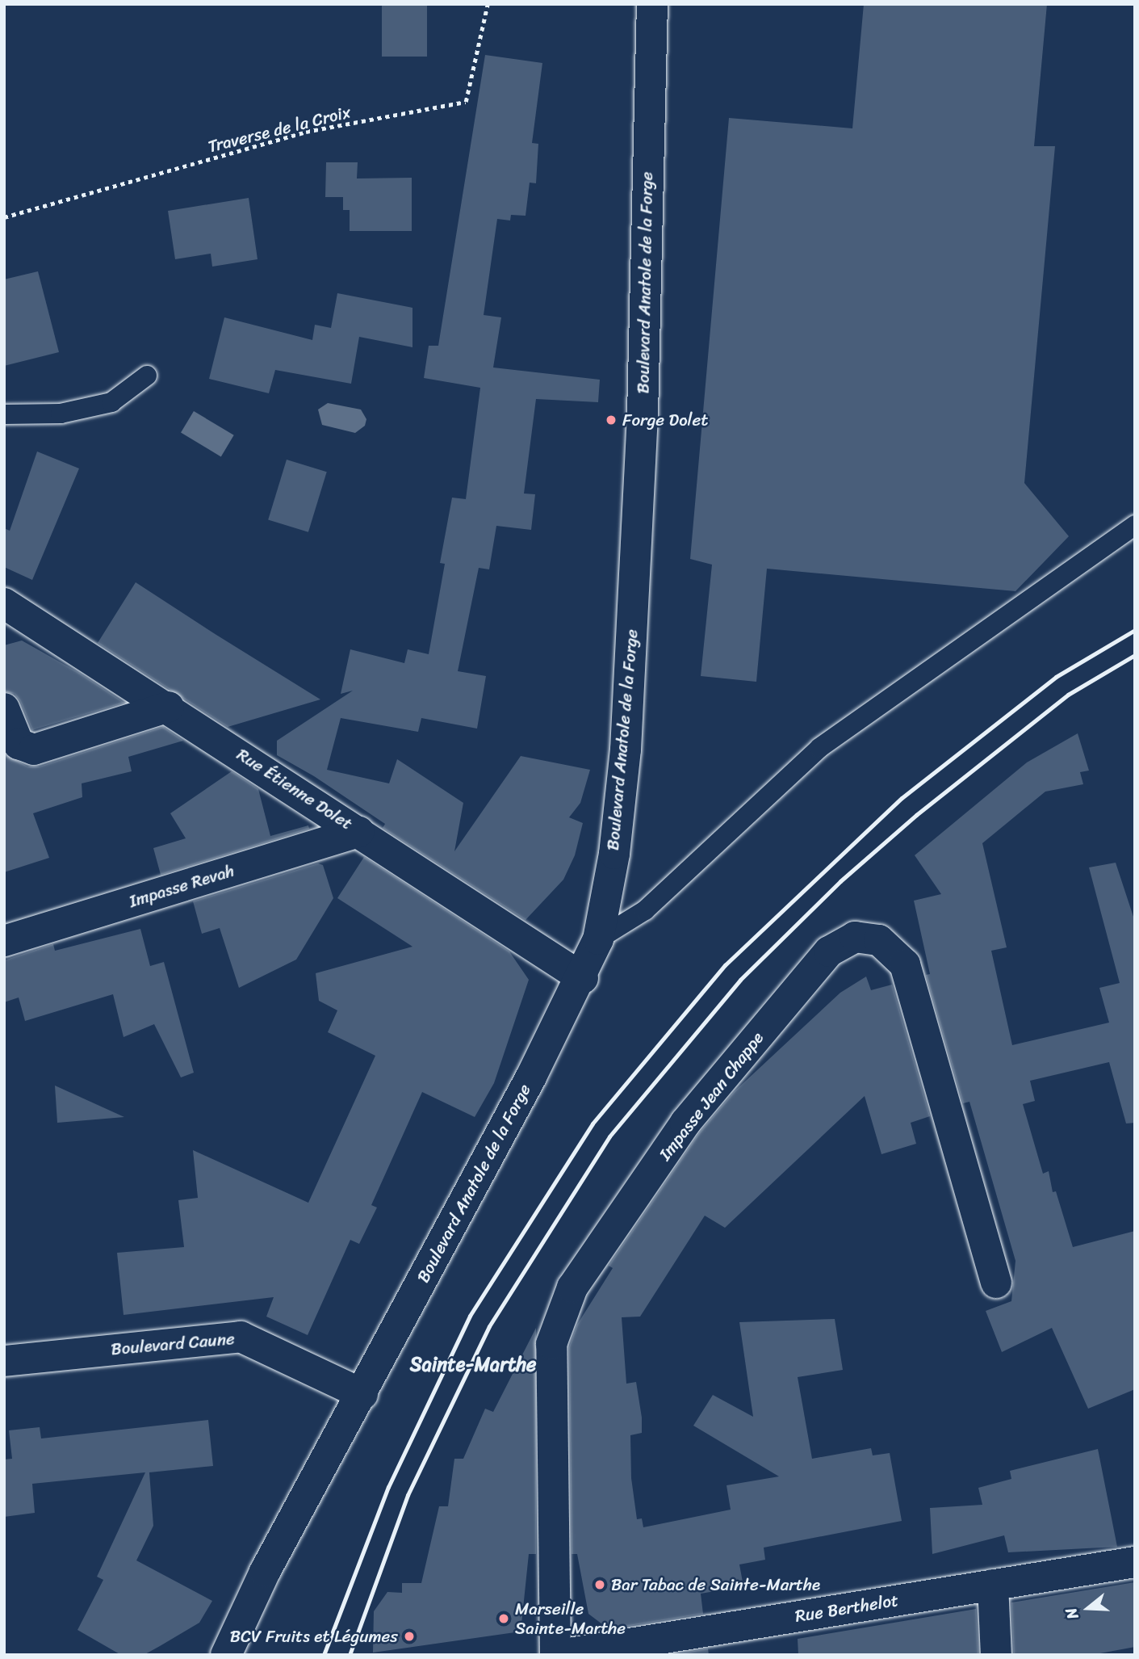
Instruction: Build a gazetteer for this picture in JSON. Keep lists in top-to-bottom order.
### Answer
{
  "streets": {
    "street": [
      "Boulevard Anatole de la Forge",
      "Rue Étienne Dolet",
      "Impasse Revah",
      "Impasse Jean Chappe",
      "Boulevard Caune",
      "Rue Berthelot"
    ],
    "path": ["Traverse de la Croix"]
  },
  "crossings": [
    ["Boulevard Anatole de la Forge", "Rue Étienne Dolet"],
    ["Boulevard Anatole de la Forge", "Boulevard Caune"],
    ["Rue Étienne Dolet", "Impasse Revah"],
    ["Impasse Jean Chappe", "Rue Berthelot"]
  ],
  "districts": ["Sainte-Marthe"],
  "places": [
    "Forge Dolet",
    "Bar Tabac de Sainte-Marthe",
    "Marseille Sainte-Marthe",
    "BCV Fruits et Légumes"
  ],
  "north": "left"
}
